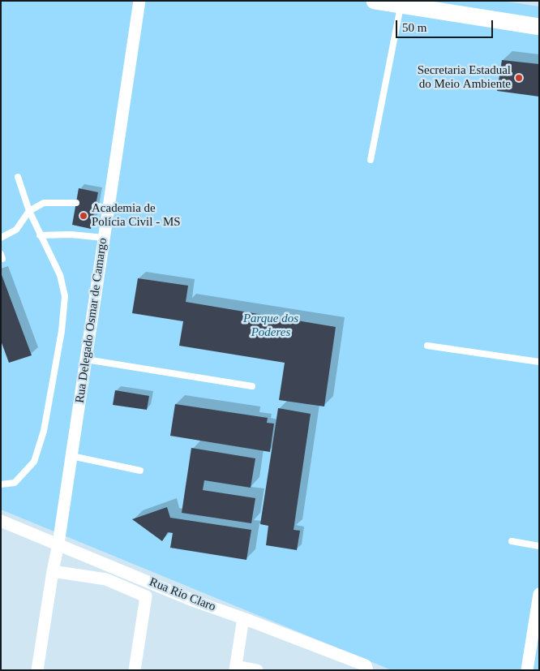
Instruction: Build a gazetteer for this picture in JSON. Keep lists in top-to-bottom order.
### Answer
{
  "streets": {
    "street": ["Rua Delegado Osmar de Camargo", "Rua Rio Claro"]
  },
  "crossings": [
    ["Rua Delegado Osmar de Camargo", "Rua Rio Claro"]
  ],
  "parks": ["Parque dos Poderes"],
  "places": ["Secretaria Estadual do Meio Ambiente", "Academia de Polícia Civil - MS"],
  "scale_bar": "50 m"
}
